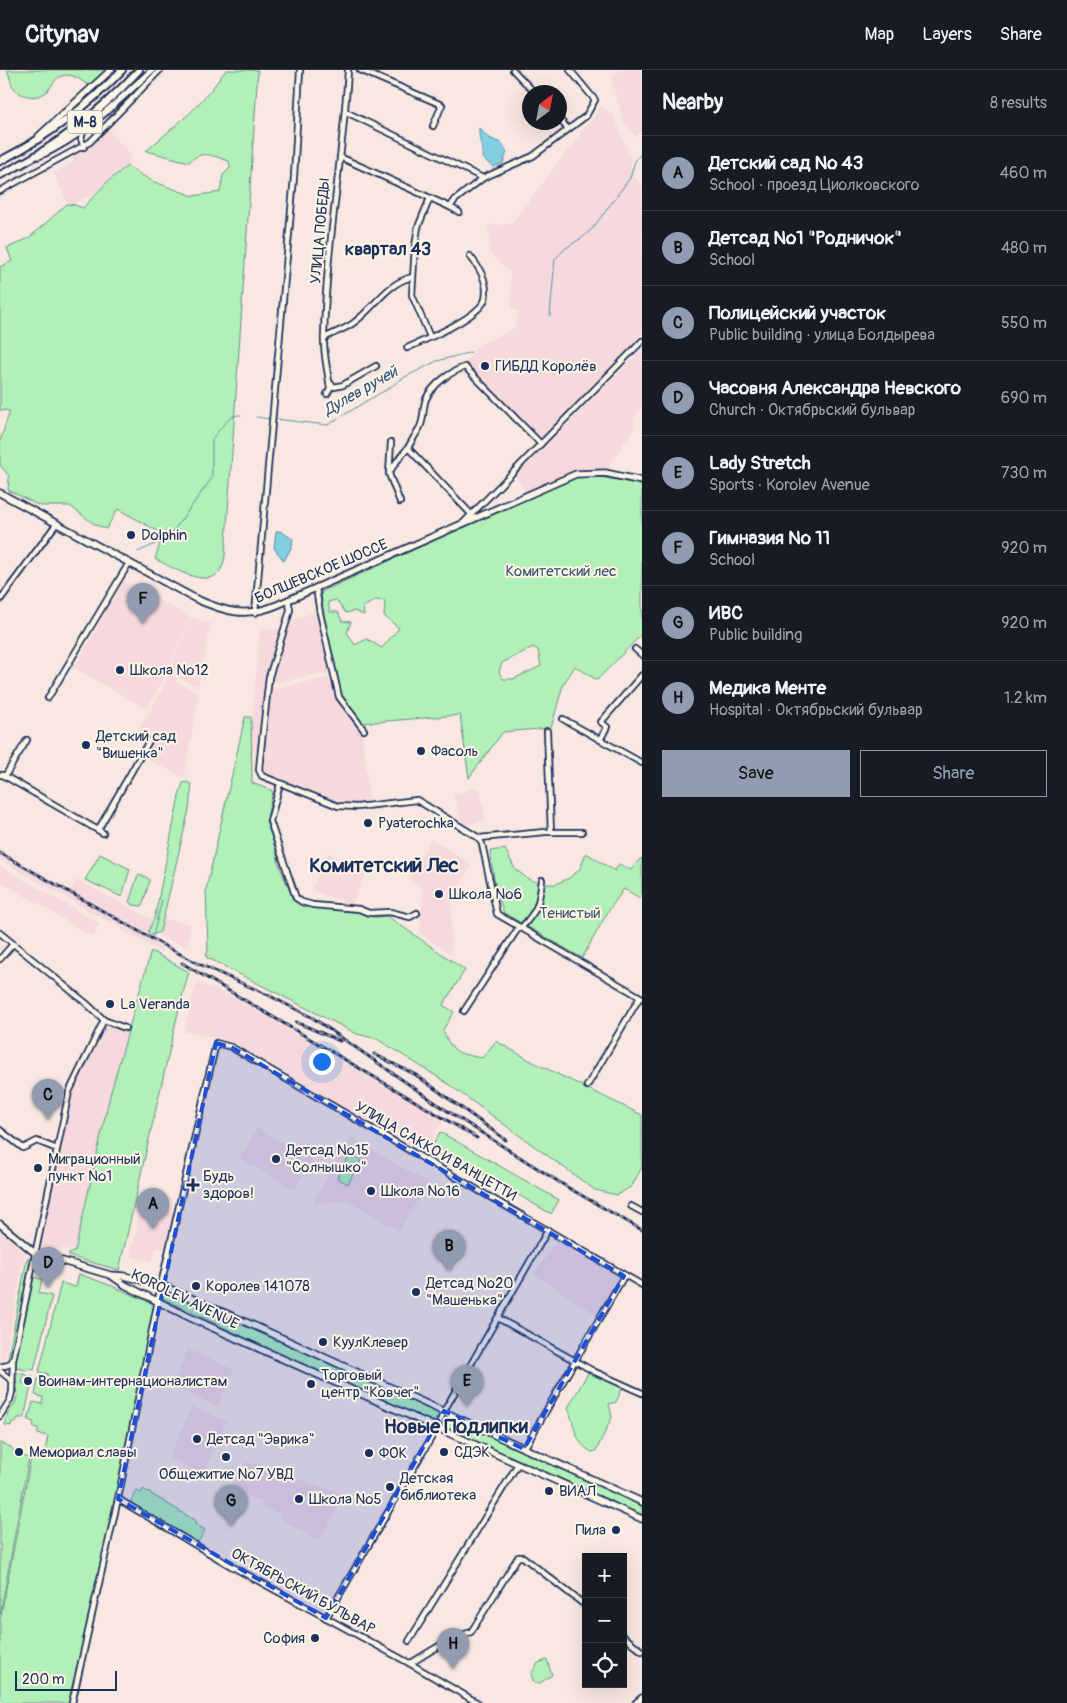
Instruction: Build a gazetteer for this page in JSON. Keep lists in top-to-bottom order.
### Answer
{
  "streets": {
    "highway": ["М-8"],
    "main road": ["БОЛШЕВСКОЕ ШОССЕ", "KOROLEV AVENUE"],
    "street": ["УЛИЦА ПОБЕДЫ", "УЛИЦА САККО И ВАНЦЕТТИ", "ОКТЯБРЬСКИЙ БУЛЬВАР"]
  },
  "crossings": [
    ["УЛИЦА САККО И ВАНЦЕТТИ", "KOROLEV AVENUE"]
  ],
  "districts": ["квартал 43", "Комитетский Лес", "Новые Подлипки"],
  "water": ["Дулев ручей"],
  "parks": ["Комитетский лес", "Тенистый"],
  "places": {
    "other": [
      "ГИБДД Королёв",
      "Dolphin",
      "Школа №12",
      "Детский сад \"Вишенка\"",
      "Фасоль",
      "Pyaterochka",
      "Школа №6",
      "La Veranda",
      "Детсад №15 \"Солнышко\"",
      "Миграционный пункт №1",
      "Школа №16",
      "Королев 141078",
      "Детсад №20 \"Машенька\"",
      "КуулКлевер",
      "Воинам-интернационалистам",
      "Торговый центр \"Ковчег\"",
      "Детсад \"Эврика\"",
      "Мемориал славы",
      "СДЭК",
      "ФОК",
      "Общежитие №7 УВД",
      "Детская библиотека",
      "ВИАЛ",
      "Школа №5",
      "Пила",
      "София"
    ],
    "health": ["Будь здоров!"]
  },
  "scale_bar": "200 m",
  "north": "top right",
  "page": {
    "header": "Citynav",
    "nav": ["Map", "Layers", "Share"],
    "heading": ["Nearby", "8 results"],
    "list": [
      {
        "mark": "A",
        "name": "Детский сад № 43",
        "note": "School · проезд Циолковского",
        "value": "460 m"
      },
      {
        "mark": "B",
        "name": "Детсад №1 \"Родничок\"",
        "note": "School",
        "value": "480 m"
      },
      {
        "mark": "C",
        "name": "Полицейский участок",
        "note": "Public building · улица Болдырева",
        "value": "550 m"
      },
      {
        "mark": "D",
        "name": "Часовня Александра Невского",
        "note": "Church · Октябрьский бульвар",
        "value": "690 m"
      },
      {
        "mark": "E",
        "name": "Lady Stretch",
        "note": "Sports · Korolev Avenue",
        "value": "730 m"
      },
      {
        "mark": "F",
        "name": "Гимназия № 11",
        "note": "School",
        "value": "920 m"
      },
      {
        "mark": "G",
        "name": "ИВС",
        "note": "Public building",
        "value": "920 m"
      },
      {
        "mark": "H",
        "name": "Медика Менте",
        "note": "Hospital · Октябрьский бульвар",
        "value": "1.2 km"
      }
    ],
    "pins": [
      "F",
      "C",
      "A",
      "B",
      "D",
      "E",
      "G",
      "H"
    ],
    "buttons": ["Save", "Share"],
    "map_buttons": ["+", "−"],
    "scale": "200 m"
  }
}
